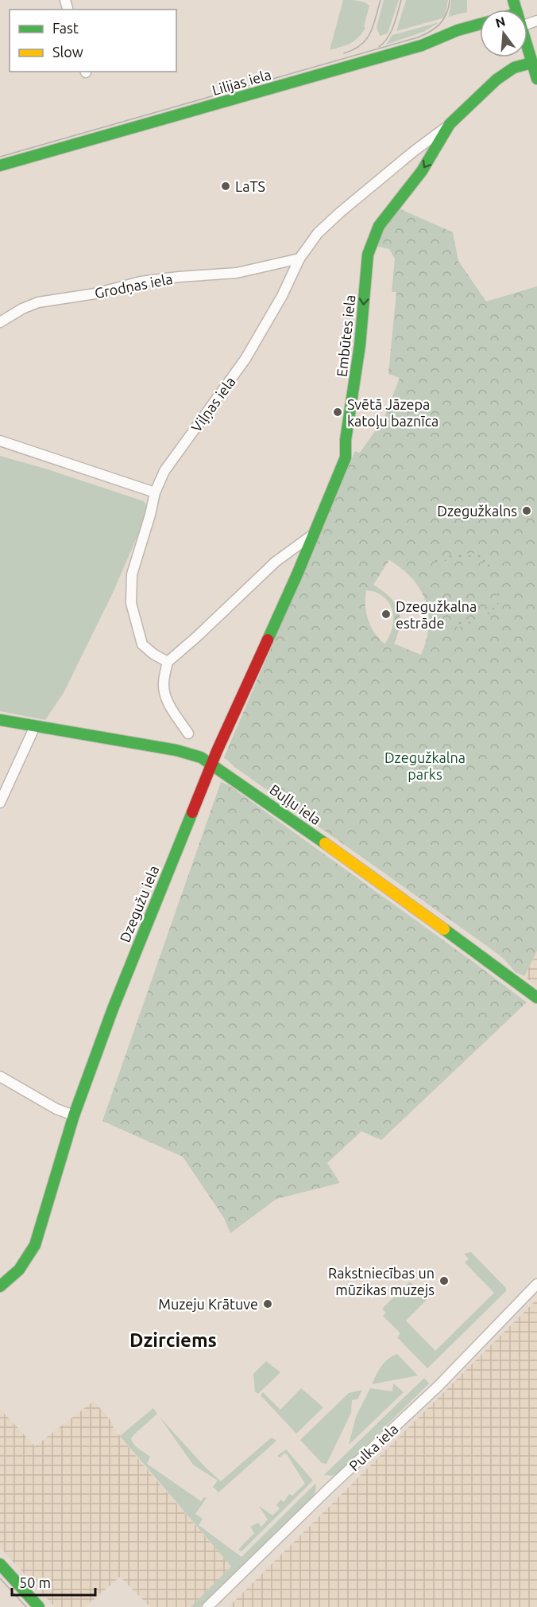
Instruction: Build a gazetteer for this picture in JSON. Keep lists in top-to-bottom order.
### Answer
{
  "streets": {
    "street": [
      "Lilijas iela",
      "Grodņas iela",
      "Embūtes iela",
      "Viļņas iela",
      "Buļļu iela",
      "Dzegužu iela",
      "Pulka iela"
    ]
  },
  "crossings": [
    ["Grodņas iela", "Viļņas iela"],
    ["Embūtes iela", "Viļņas iela"],
    ["Embūtes iela", "Dzegužu iela"],
    ["Buļļu iela", "Dzegužu iela"]
  ],
  "one_way": ["Embūtes iela"],
  "districts": ["Dzirciems"],
  "parks": ["Dzegužkalna parks"],
  "places": [
    "LaTS",
    "Svētā Jāzepa katoļu baznīca",
    "Dzegužkalns",
    "Dzegužkalna estrāde",
    "Rakstniecības un mūzikas muzejs",
    "Muzeju Krātuve"
  ],
  "legend": ["Fast", "Slow"],
  "scale_bar": "50 m",
  "north": "top"
}
